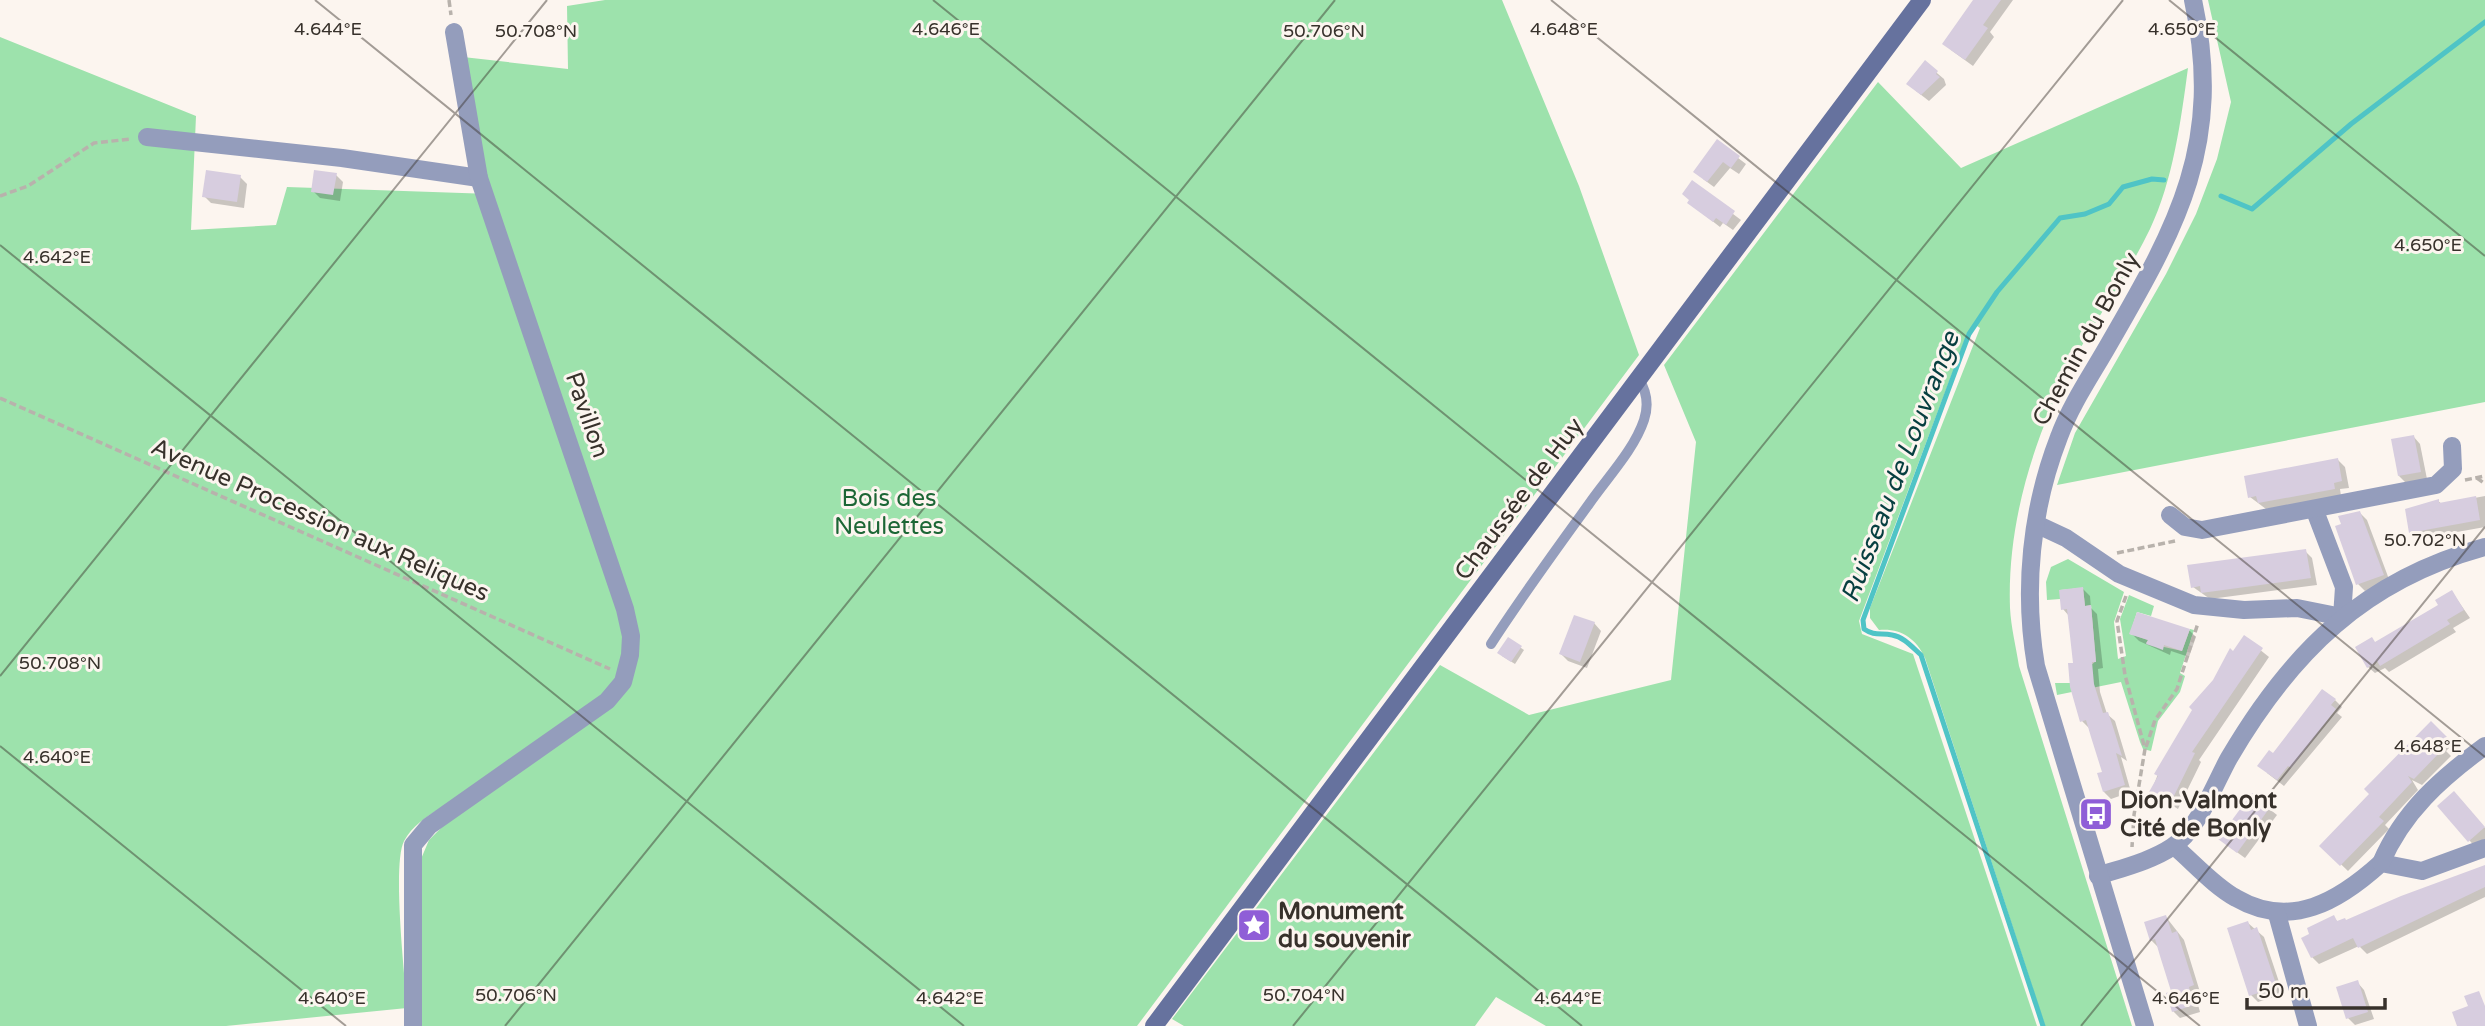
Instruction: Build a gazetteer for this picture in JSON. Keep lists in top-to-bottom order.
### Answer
{
  "streets": {
    "main road": ["Chaussée de Huy"],
    "street": ["Chemin du Bonly", "Pavillon"],
    "path": ["Avenue Procession aux Reliques"]
  },
  "crossings": [
    ["Pavillon", "Avenue Procession aux Reliques"]
  ],
  "water": ["Ruisseau de Louvrange"],
  "parks": ["Bois des Neulettes"],
  "places": {
    "bus stop": ["Dion-Valmont Cité de Bonly"],
    "place": ["Monument du souvenir"]
  },
  "scale_bar": "50 m",
  "coordinates": [
    "4.650°E",
    "4.644°E",
    "4.646°E",
    "4.648°E",
    "50.708°N",
    "50.706°N",
    "4.642°E",
    "50.702°N",
    "4.640°E",
    "50.704°N"
  ]
}
